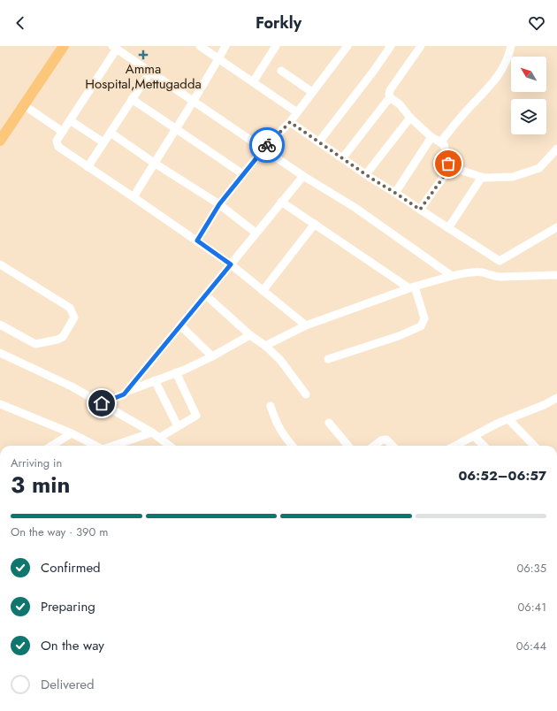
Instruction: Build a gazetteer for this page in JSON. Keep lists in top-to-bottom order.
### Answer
{
  "places": {
    "health": ["Amma Hospital,Mettugadda"]
  },
  "north": "top left",
  "page": {
    "header": "Forkly",
    "heading": ["3 min", "Arriving in", "06:52–06:57"],
    "bar": "On the way · 390 m",
    "list": [
      ["Confirmed", "06:35"],
      ["Preparing", "06:41"],
      ["On the way", "06:44"],
      "Delivered"
    ]
  }
}
